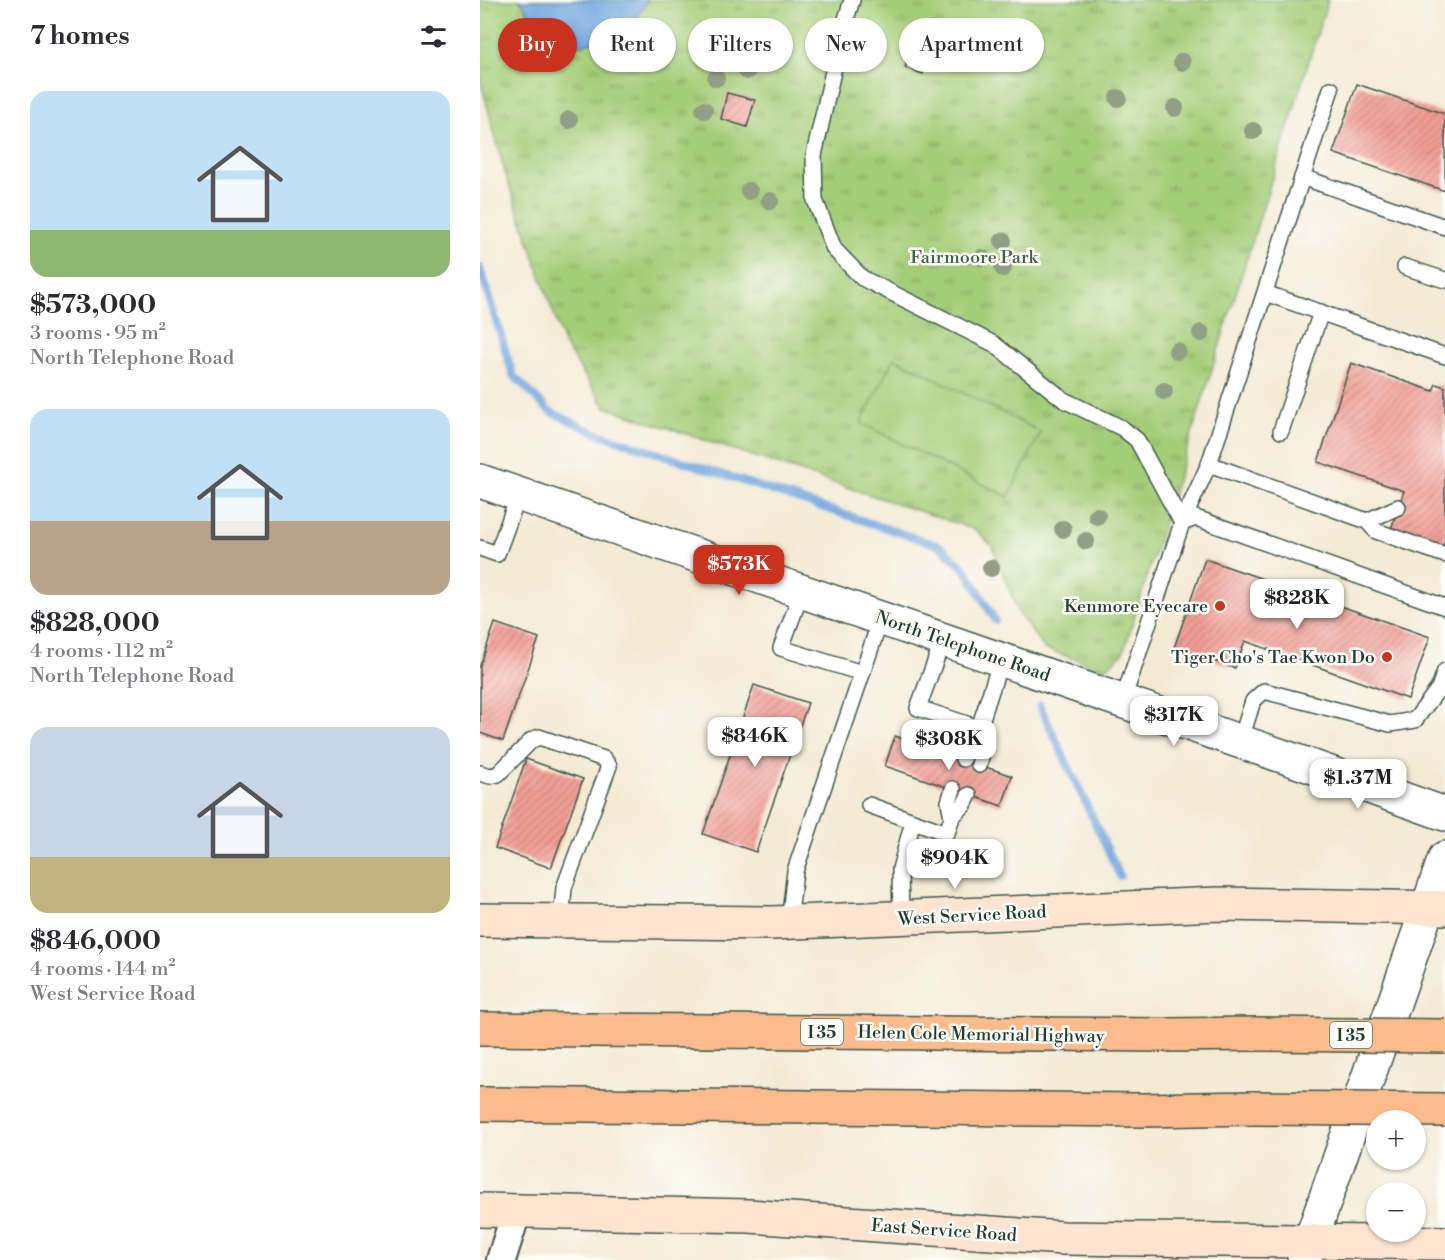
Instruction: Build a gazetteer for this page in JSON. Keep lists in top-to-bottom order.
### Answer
{
  "streets": {
    "highway": ["I 35", "Helen Cole Memorial Highway"],
    "main road": ["West Service Road", "East Service Road"],
    "street": ["North Telephone Road"]
  },
  "parks": ["Fairmoore Park"],
  "places": ["Kenmore Eyecare", "Tiger Cho's Tae Kwon Do"],
  "page": {
    "heading": "7 homes",
    "chip": [
      "Buy",
      "Rent",
      "Filters",
      "New",
      "Apartment"
    ],
    "list": [
      {
        "name": "$573,000",
        "note": "3 rooms · 95 m² · North Telephone Road"
      },
      {
        "name": "$828,000",
        "note": "4 rooms · 112 m² · North Telephone Road"
      },
      {
        "name": "$846,000",
        "note": "4 rooms · 144 m² · West Service Road"
      }
    ],
    "price": [
      "$573K",
      "$828K",
      "$317K",
      "$846K",
      "$308K",
      "$1.37M",
      "$904K"
    ],
    "map_buttons": ["+", "−"]
  }
}
